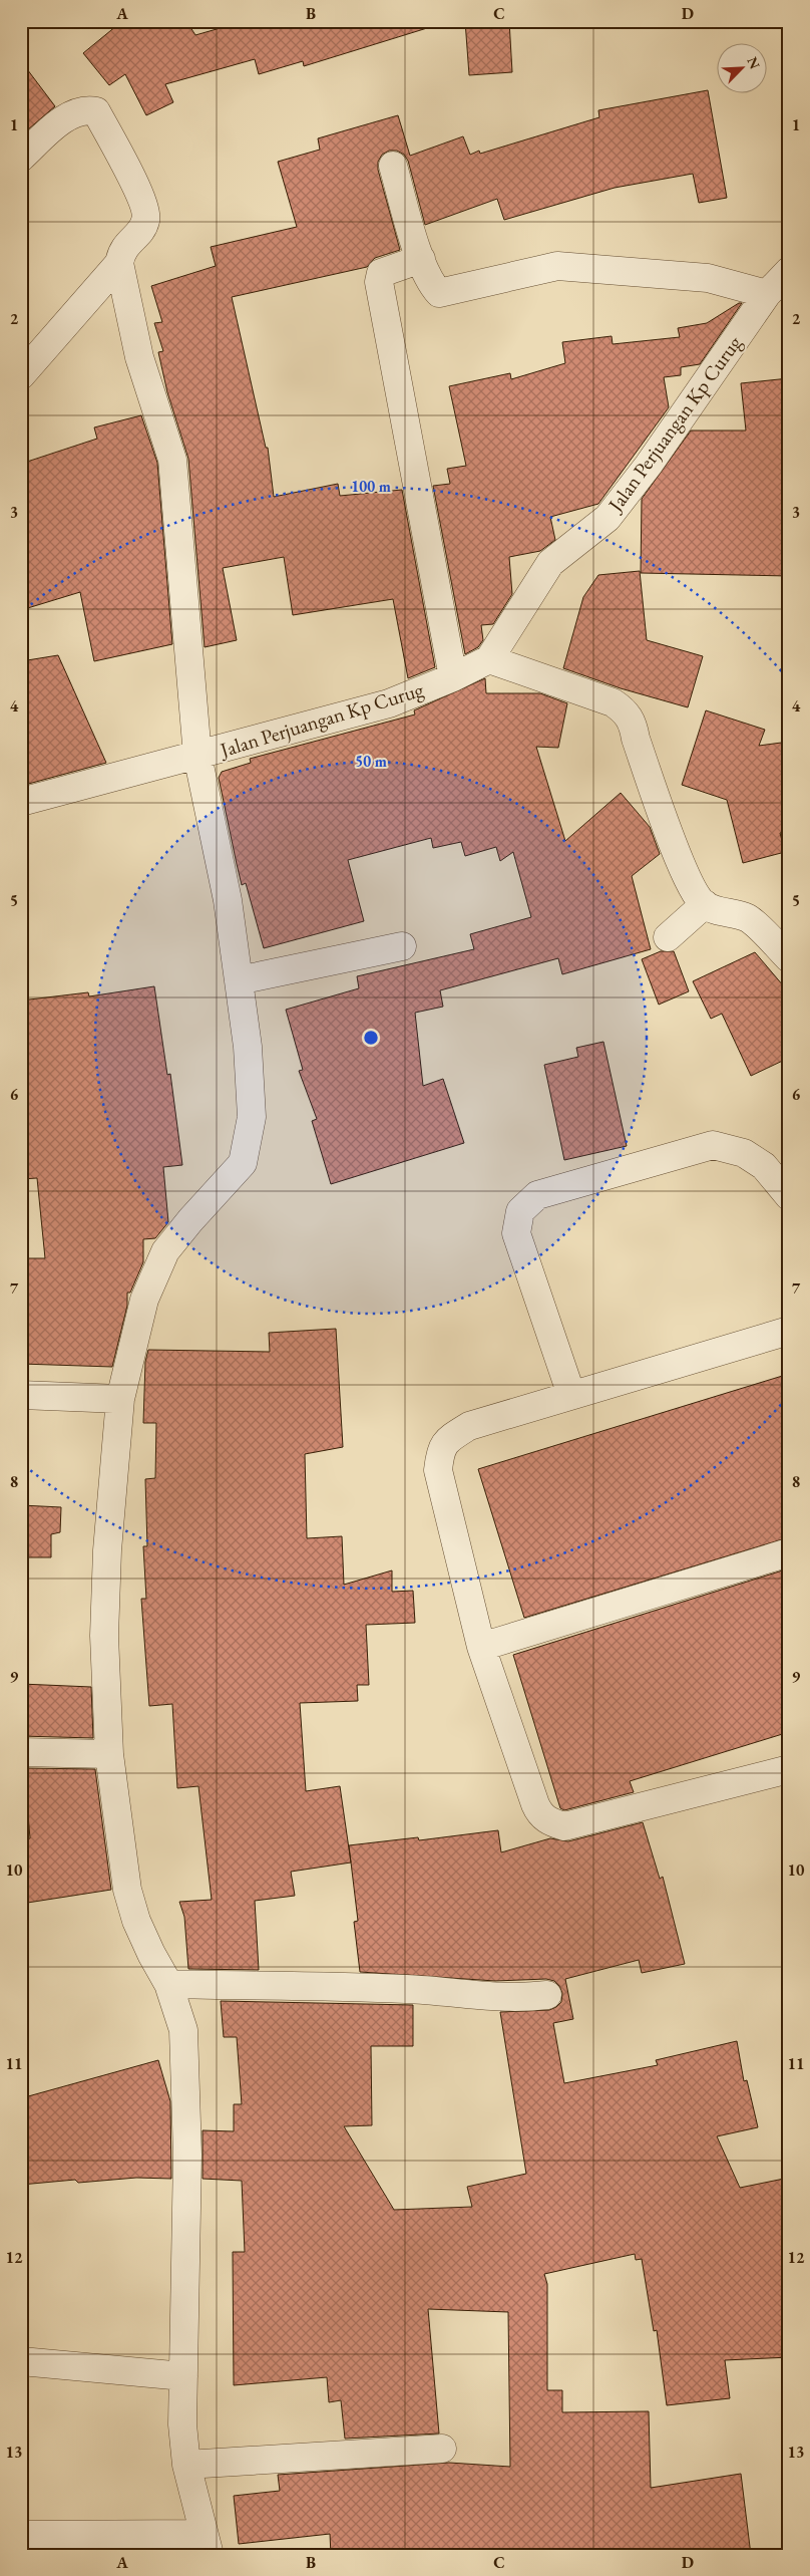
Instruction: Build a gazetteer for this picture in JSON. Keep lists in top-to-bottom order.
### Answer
{
  "streets": {
    "street": ["Jalan Perjuangan Kp Curug"]
  },
  "north": "top right",
  "grid": {
    "columns": [
      "A",
      "B",
      "C",
      "D"
    ],
    "rows": [
      "1",
      "2",
      "3",
      "4",
      "5",
      "6",
      "7",
      "8",
      "9",
      "10",
      "11",
      "12",
      "13"
    ]
  },
  "rings": ["100 m", "50 m"]
}
